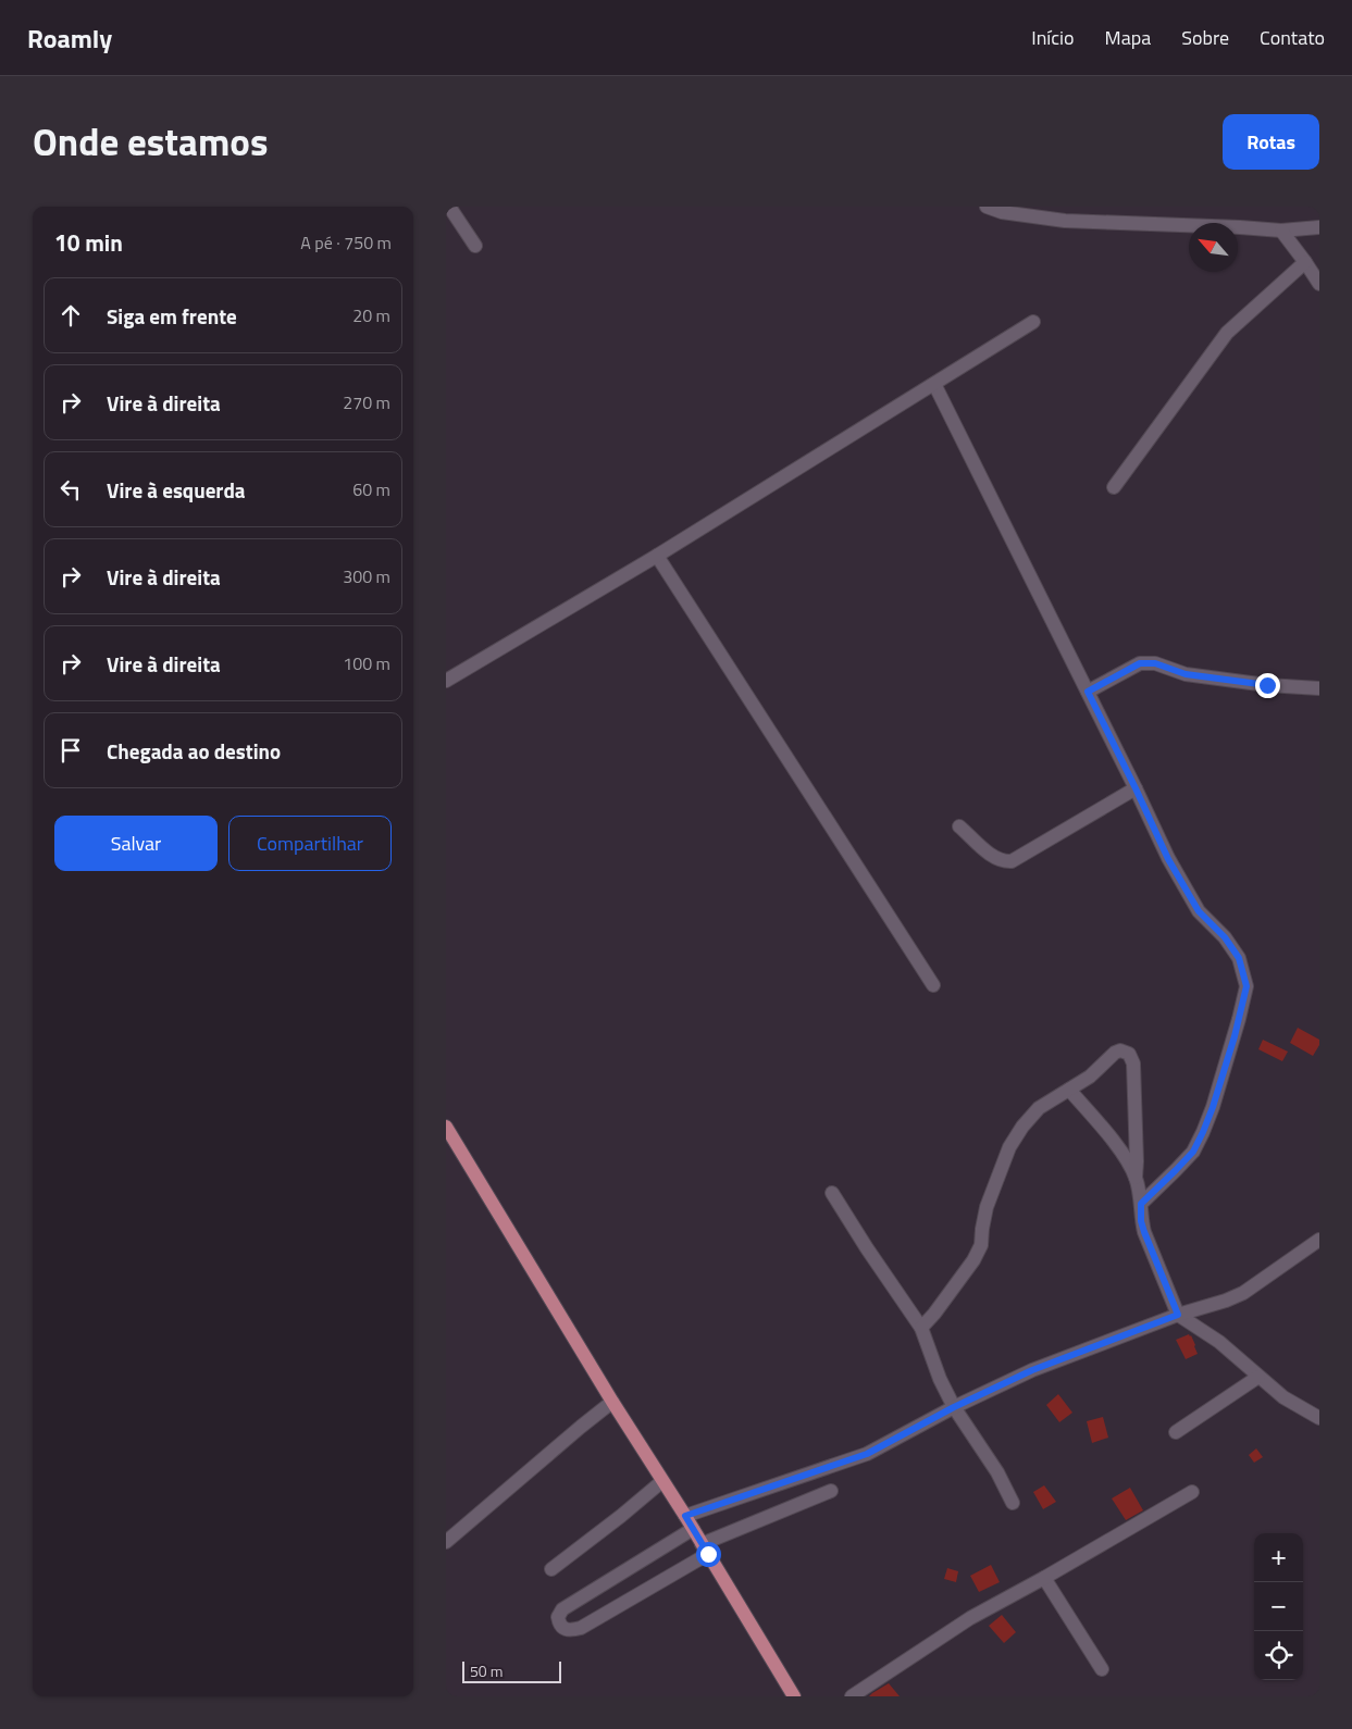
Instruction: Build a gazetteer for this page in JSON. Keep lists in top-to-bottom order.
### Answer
{
  "scale_bar": "50 m",
  "north": "top left",
  "page": {
    "header": "Roamly",
    "nav": [
      "Início",
      "Mapa",
      "Sobre",
      "Contato"
    ],
    "title": "Onde estamos",
    "buttons": [
      "Rotas",
      ["Salvar", "Compartilhar"]
    ],
    "heading": ["10 min", "A pé · 750 m"],
    "list": [
      ["Siga em frente", "20 m"],
      ["Vire à direita", "270 m"],
      ["Vire à esquerda", "60 m"],
      ["Vire à direita", "300 m"],
      ["Vire à direita", "100 m"],
      "Chegada ao destino"
    ],
    "map_buttons": ["+", "−"],
    "scale": "50 m"
  }
}
